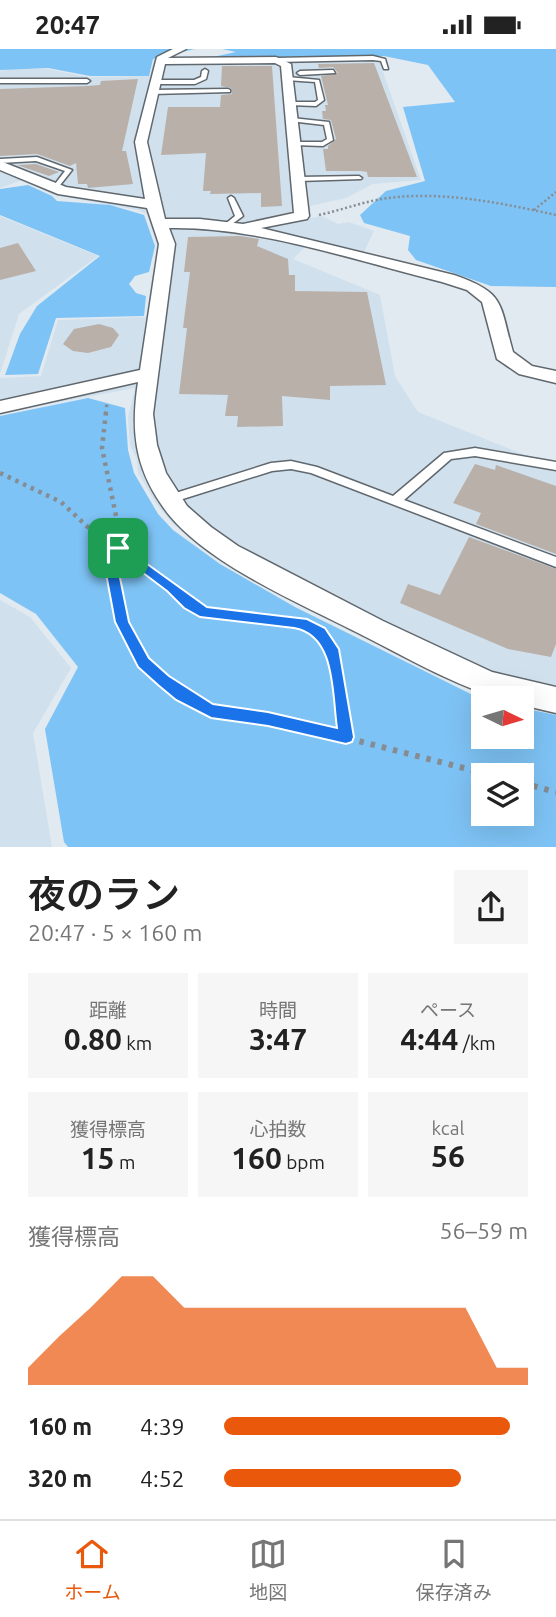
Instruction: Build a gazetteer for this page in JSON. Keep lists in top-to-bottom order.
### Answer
{
  "north": "right",
  "page": {
    "status": "20:47",
    "heading": ["夜のラン", "20:47 · 5 × 160 m"],
    "stats": [
      ["距離", "0.80 km"],
      ["時間", "3:47"],
      ["ペース", "4:44 /km"],
      ["獲得標高", "15 m"],
      ["心拍数", "160 bpm"],
      ["kcal", "56"]
    ],
    "chart": ["獲得標高", "56–59 m"],
    "list": [
      {
        "name": "160 m",
        "note": "4:39"
      },
      {
        "name": "320 m",
        "note": "4:52"
      }
    ],
    "tabs": ["ホーム", "地図", "保存済み"]
  }
}
